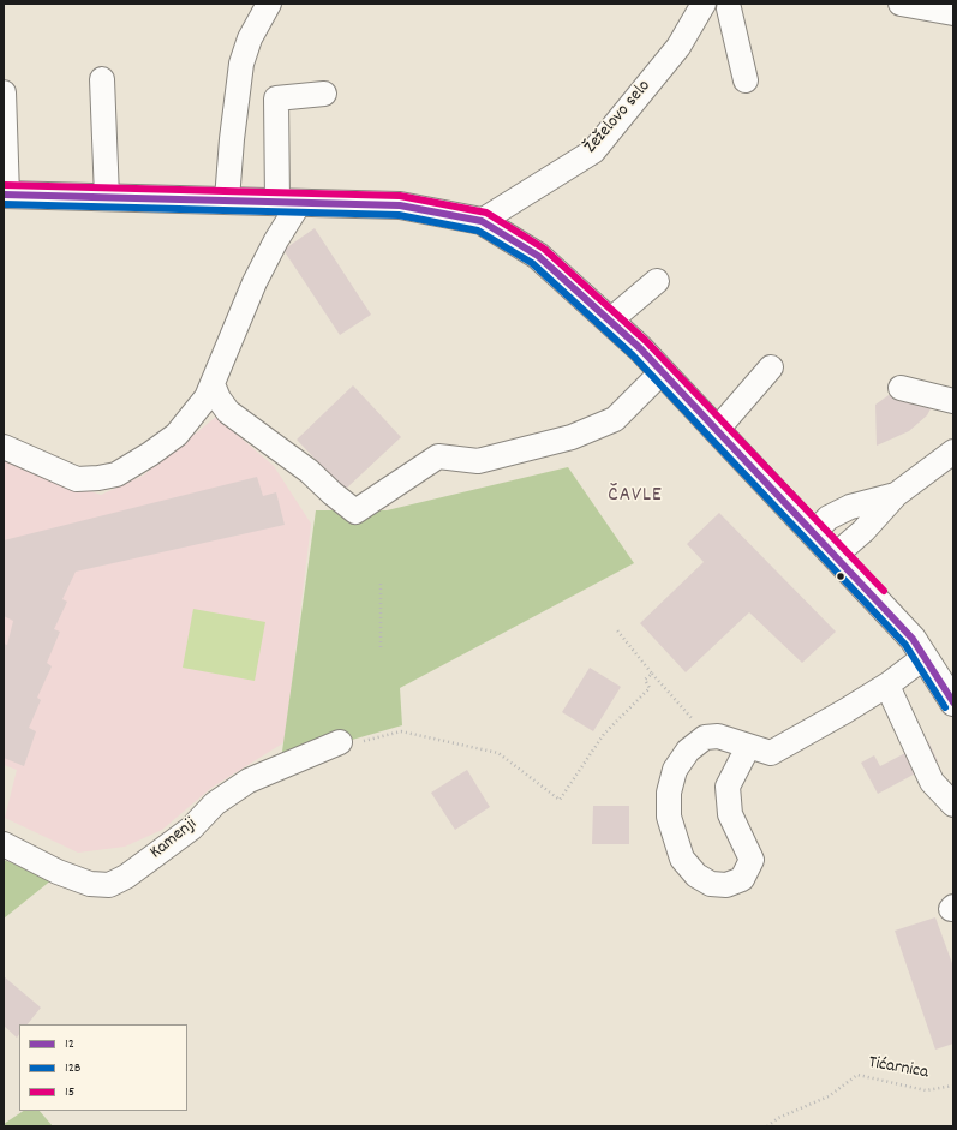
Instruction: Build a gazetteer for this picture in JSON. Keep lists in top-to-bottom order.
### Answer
{
  "streets": {
    "street": ["Žeželovo selo", "Kamenji"],
    "path": ["Tićarnica"]
  },
  "districts": ["ČAVLE"],
  "lines": ["transit line 15", "transit line 12", "transit line 12B"],
  "legend": ["12", "12B", "15"]
}
